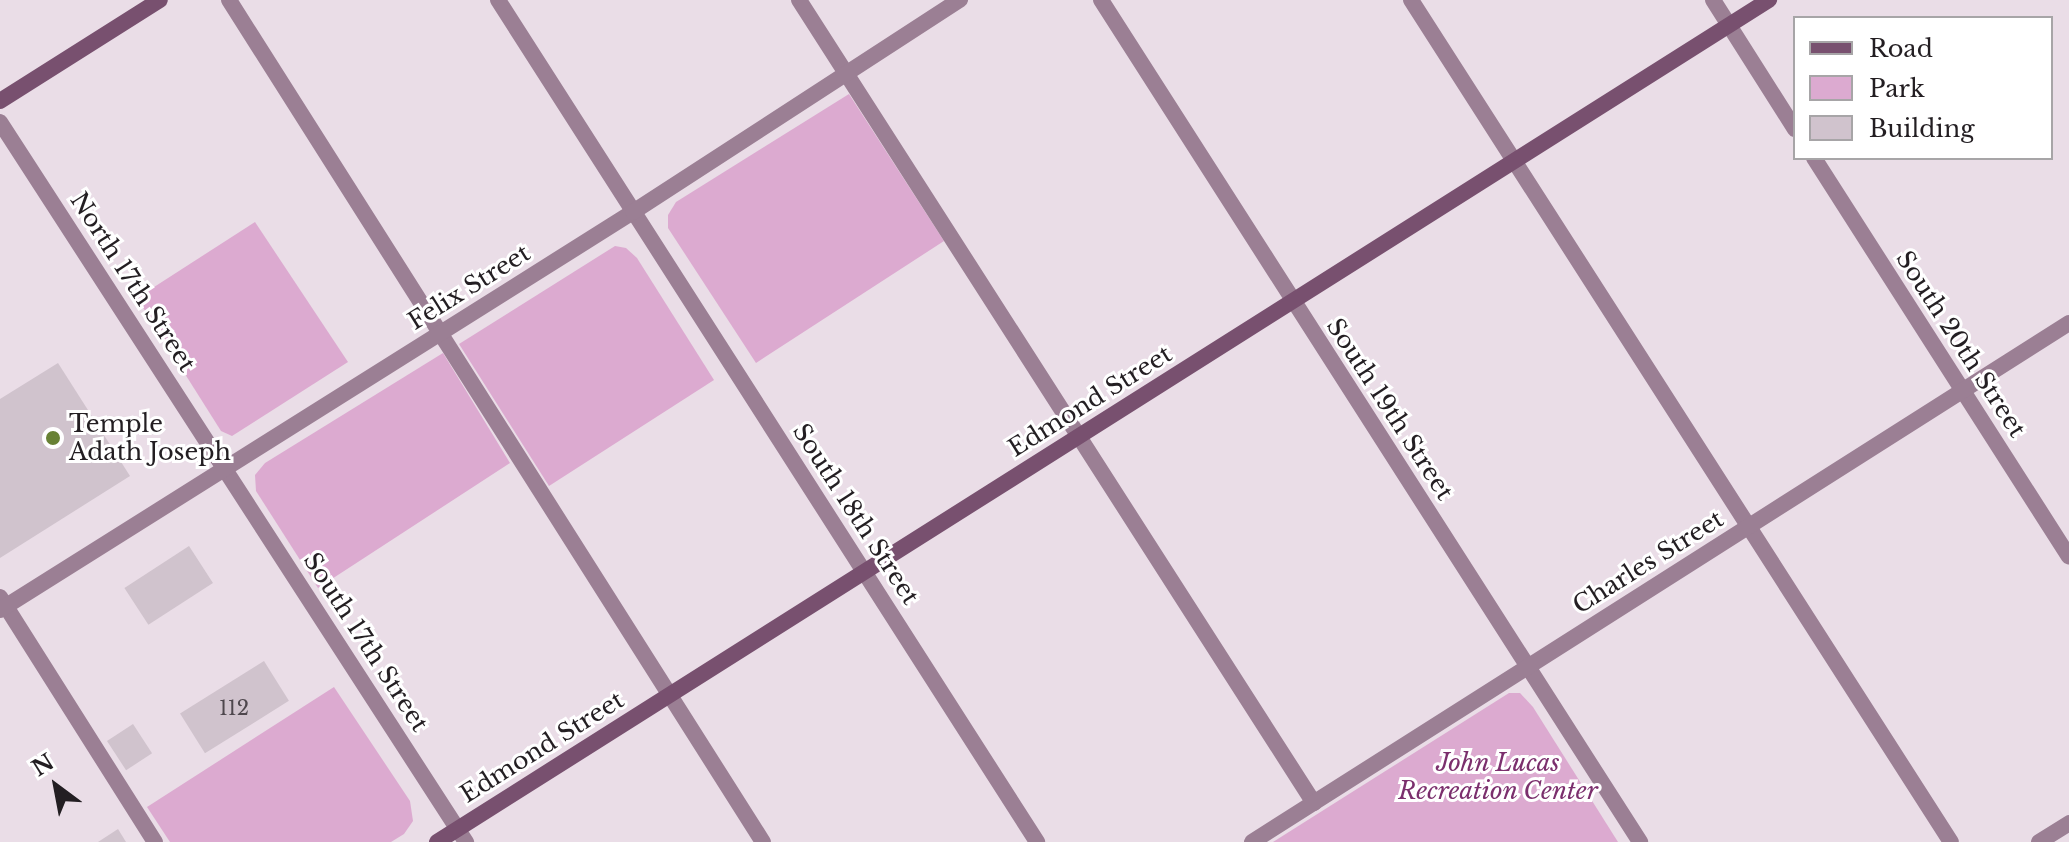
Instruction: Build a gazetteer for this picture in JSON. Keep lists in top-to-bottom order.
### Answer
{
  "streets": {
    "street": [
      "North 17th Street",
      "Felix Street",
      "South 20th Street",
      "Edmond Street",
      "South 19th Street",
      "South 18th Street",
      "Charles Street",
      "South 17th Street"
    ]
  },
  "crossings": [
    ["North 17th Street", "Felix Street"],
    ["North 17th Street", "South 17th Street"],
    ["Felix Street", "South 18th Street"],
    ["Felix Street", "South 17th Street"],
    ["South 20th Street", "Charles Street"],
    ["Edmond Street", "South 19th Street"],
    ["Edmond Street", "South 18th Street"],
    ["Edmond Street", "South 17th Street"],
    ["South 19th Street", "Charles Street"]
  ],
  "parks": ["John Lucas Recreation Center"],
  "places": ["Temple Adath Joseph"],
  "house_numbers": ["112"],
  "legend": ["Road", "Park", "Building"],
  "north": "top left"
}
